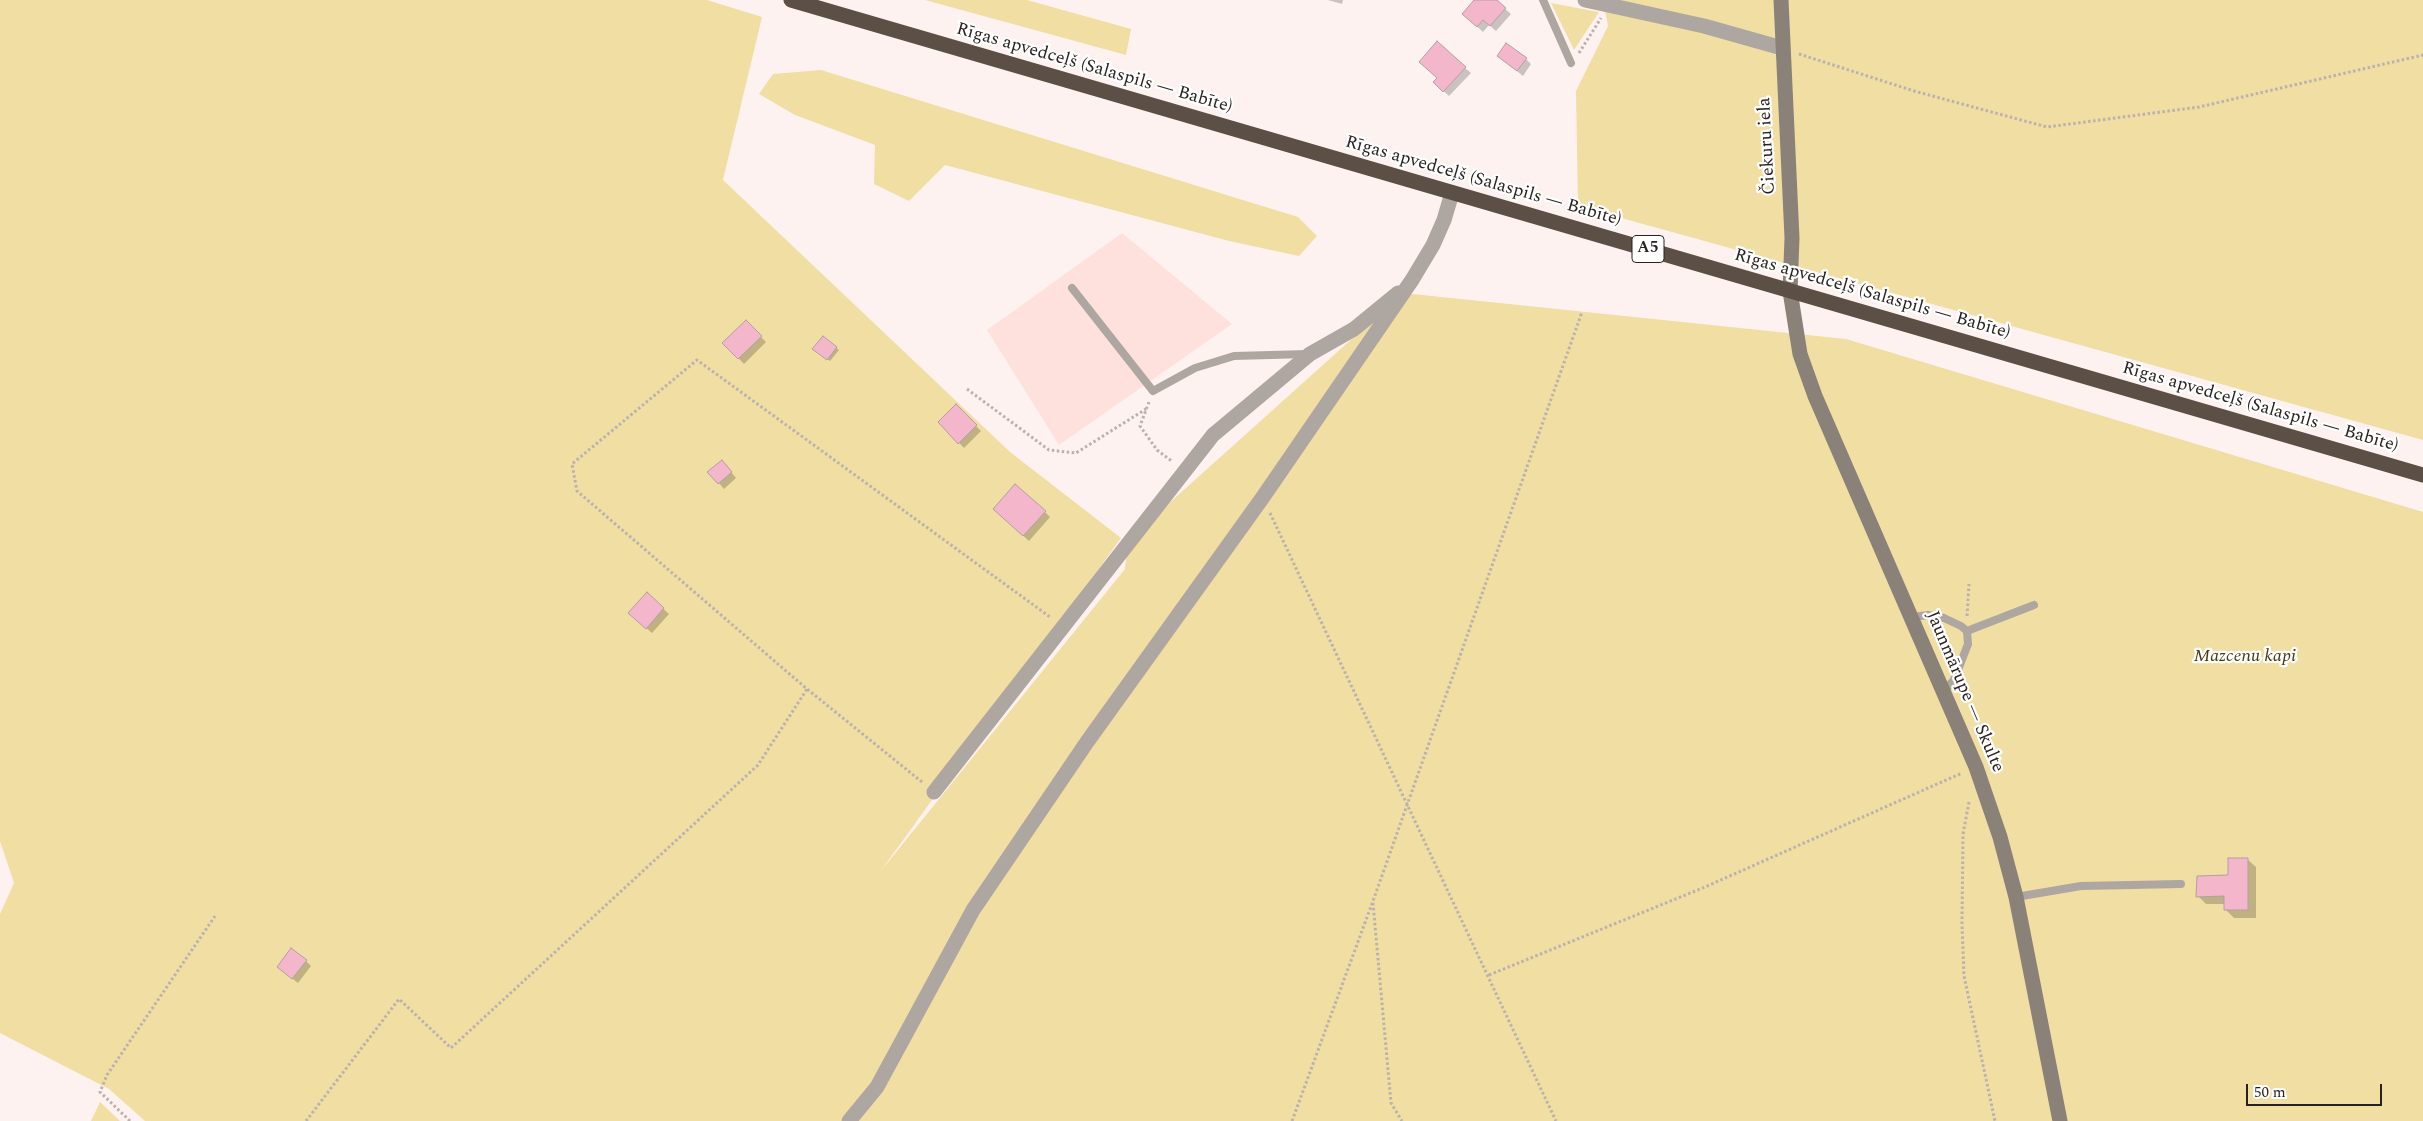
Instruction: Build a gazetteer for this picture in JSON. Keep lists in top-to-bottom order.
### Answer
{
  "streets": {
    "highway": ["Rīgas apvedceļš (Salaspils — Babīte)", "A5"],
    "main road": ["Čiekuru iela", "Jaunmārupe — Skulte"]
  },
  "crossings": [
    ["Rīgas apvedceļš (Salaspils — Babīte)", "Čiekuru iela"],
    ["Rīgas apvedceļš (Salaspils — Babīte)", "Jaunmārupe — Skulte"],
    ["Čiekuru iela", "Jaunmārupe — Skulte"]
  ],
  "parks": ["Mazcenu kapi"],
  "scale_bar": "50 m"
}
